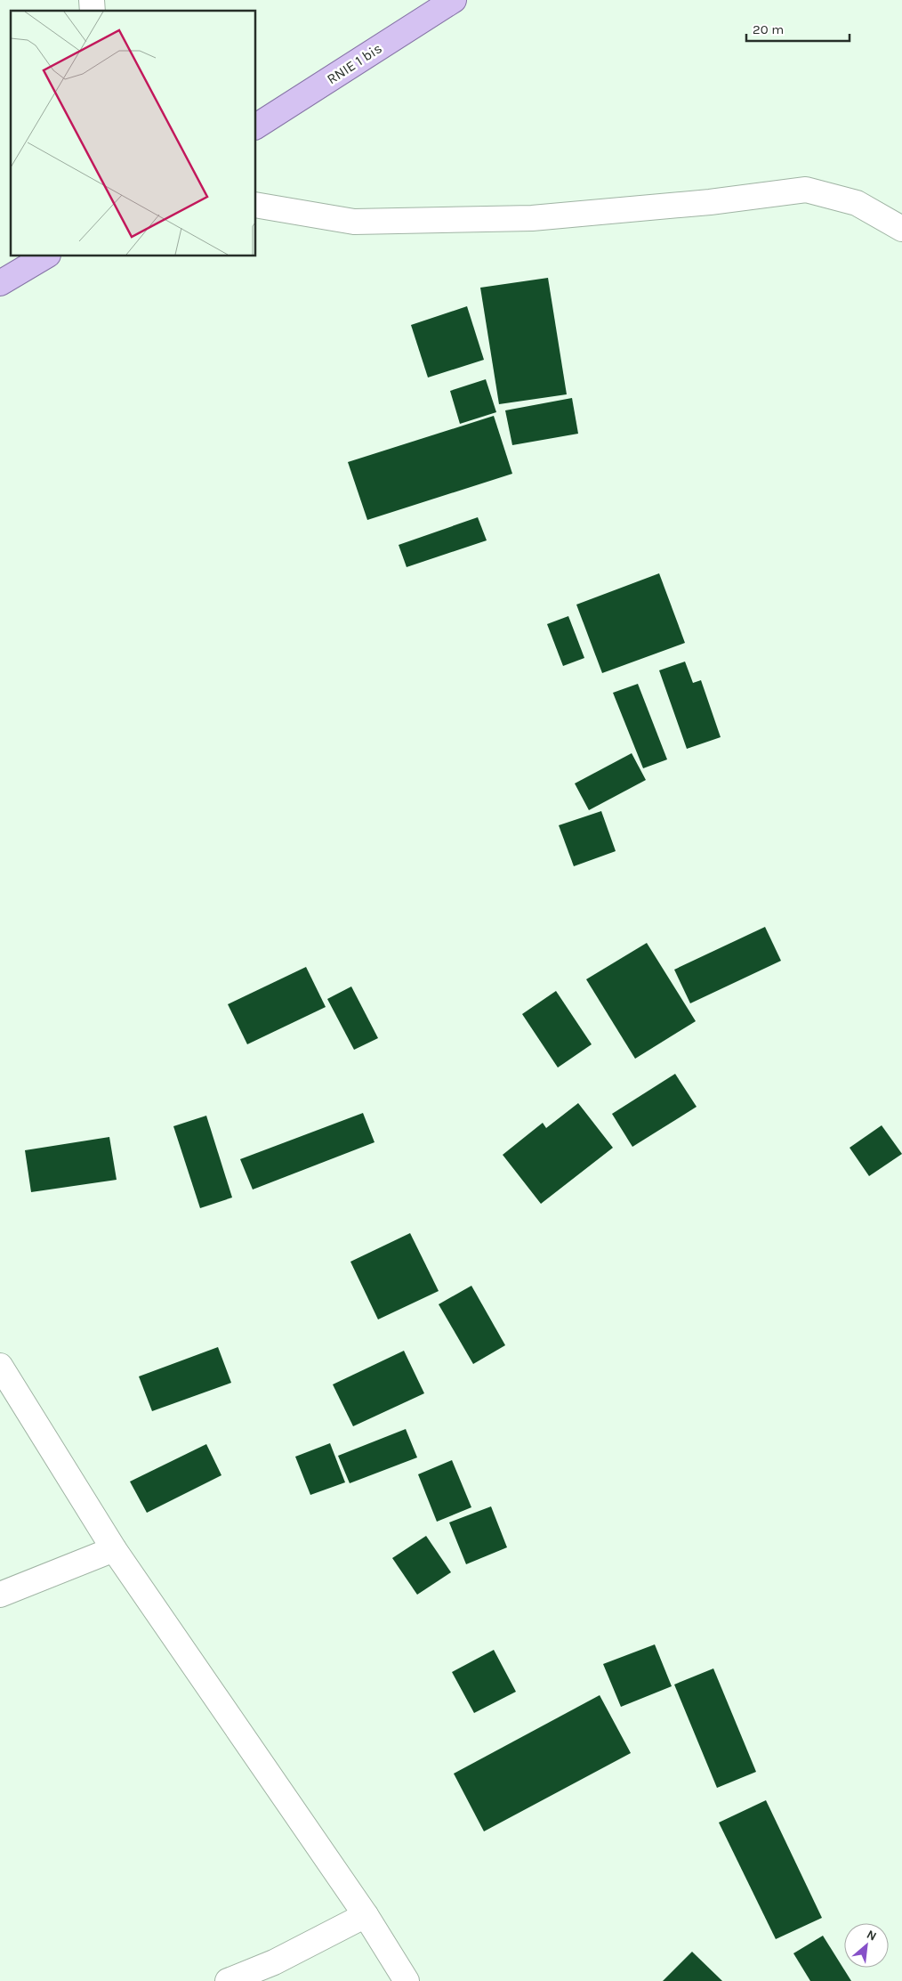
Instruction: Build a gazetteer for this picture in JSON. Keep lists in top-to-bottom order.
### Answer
{
  "streets": {
    "main road": ["RNIE 1 bis"]
  },
  "scale_bar": "20 m",
  "north": "top right"
}
